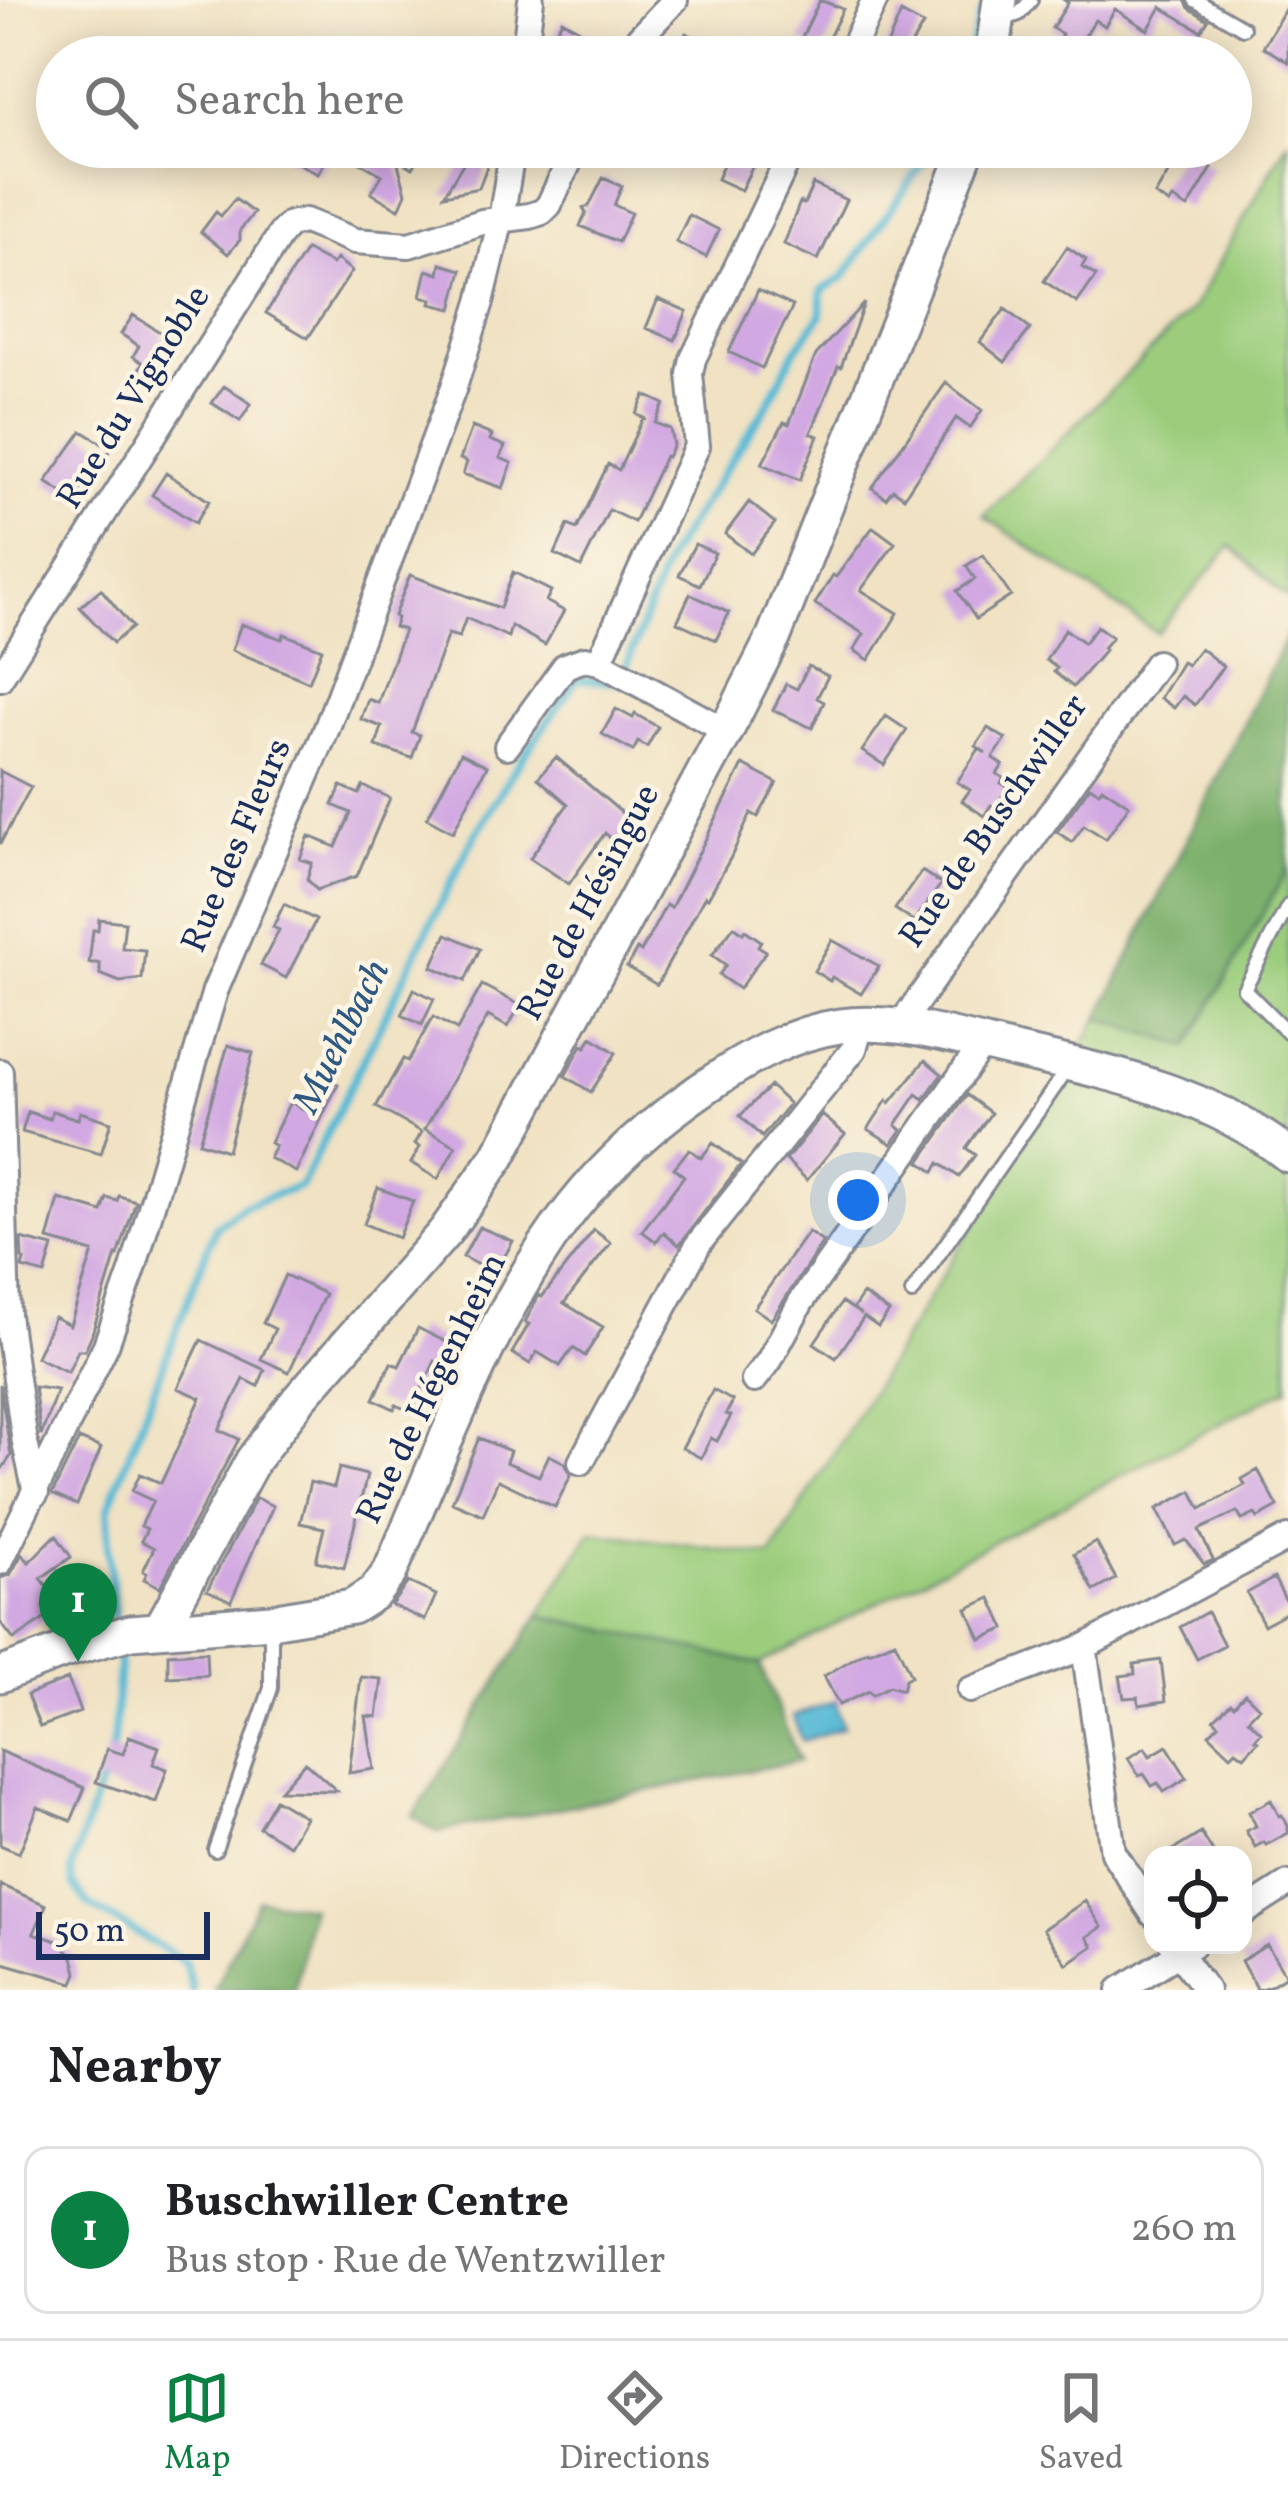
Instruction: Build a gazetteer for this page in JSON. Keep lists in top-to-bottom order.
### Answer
{
  "streets": {
    "street": [
      "Rue du Vignoble",
      "Rue de Buschwiller",
      "Rue des Fleurs",
      "Rue de Hésingue",
      "Rue de Hégenheim"
    ]
  },
  "crossings": [
    ["Rue du Vignoble", "Rue des Fleurs"],
    ["Rue de Buschwiller", "Rue de Hégenheim"],
    ["Rue de Hésingue", "Rue de Hégenheim"]
  ],
  "water": ["Muehlbach"],
  "scale_bar": "50 m",
  "page": {
    "search": "Search here",
    "pins": "1",
    "scale": "50 m",
    "heading": "Nearby",
    "list": [
      {
        "mark": "1",
        "name": "Buschwiller Centre",
        "note": "Bus stop · Rue de Wentzwiller",
        "value": "260 m"
      }
    ],
    "nav": ["Map", "Directions", "Saved"]
  }
}
